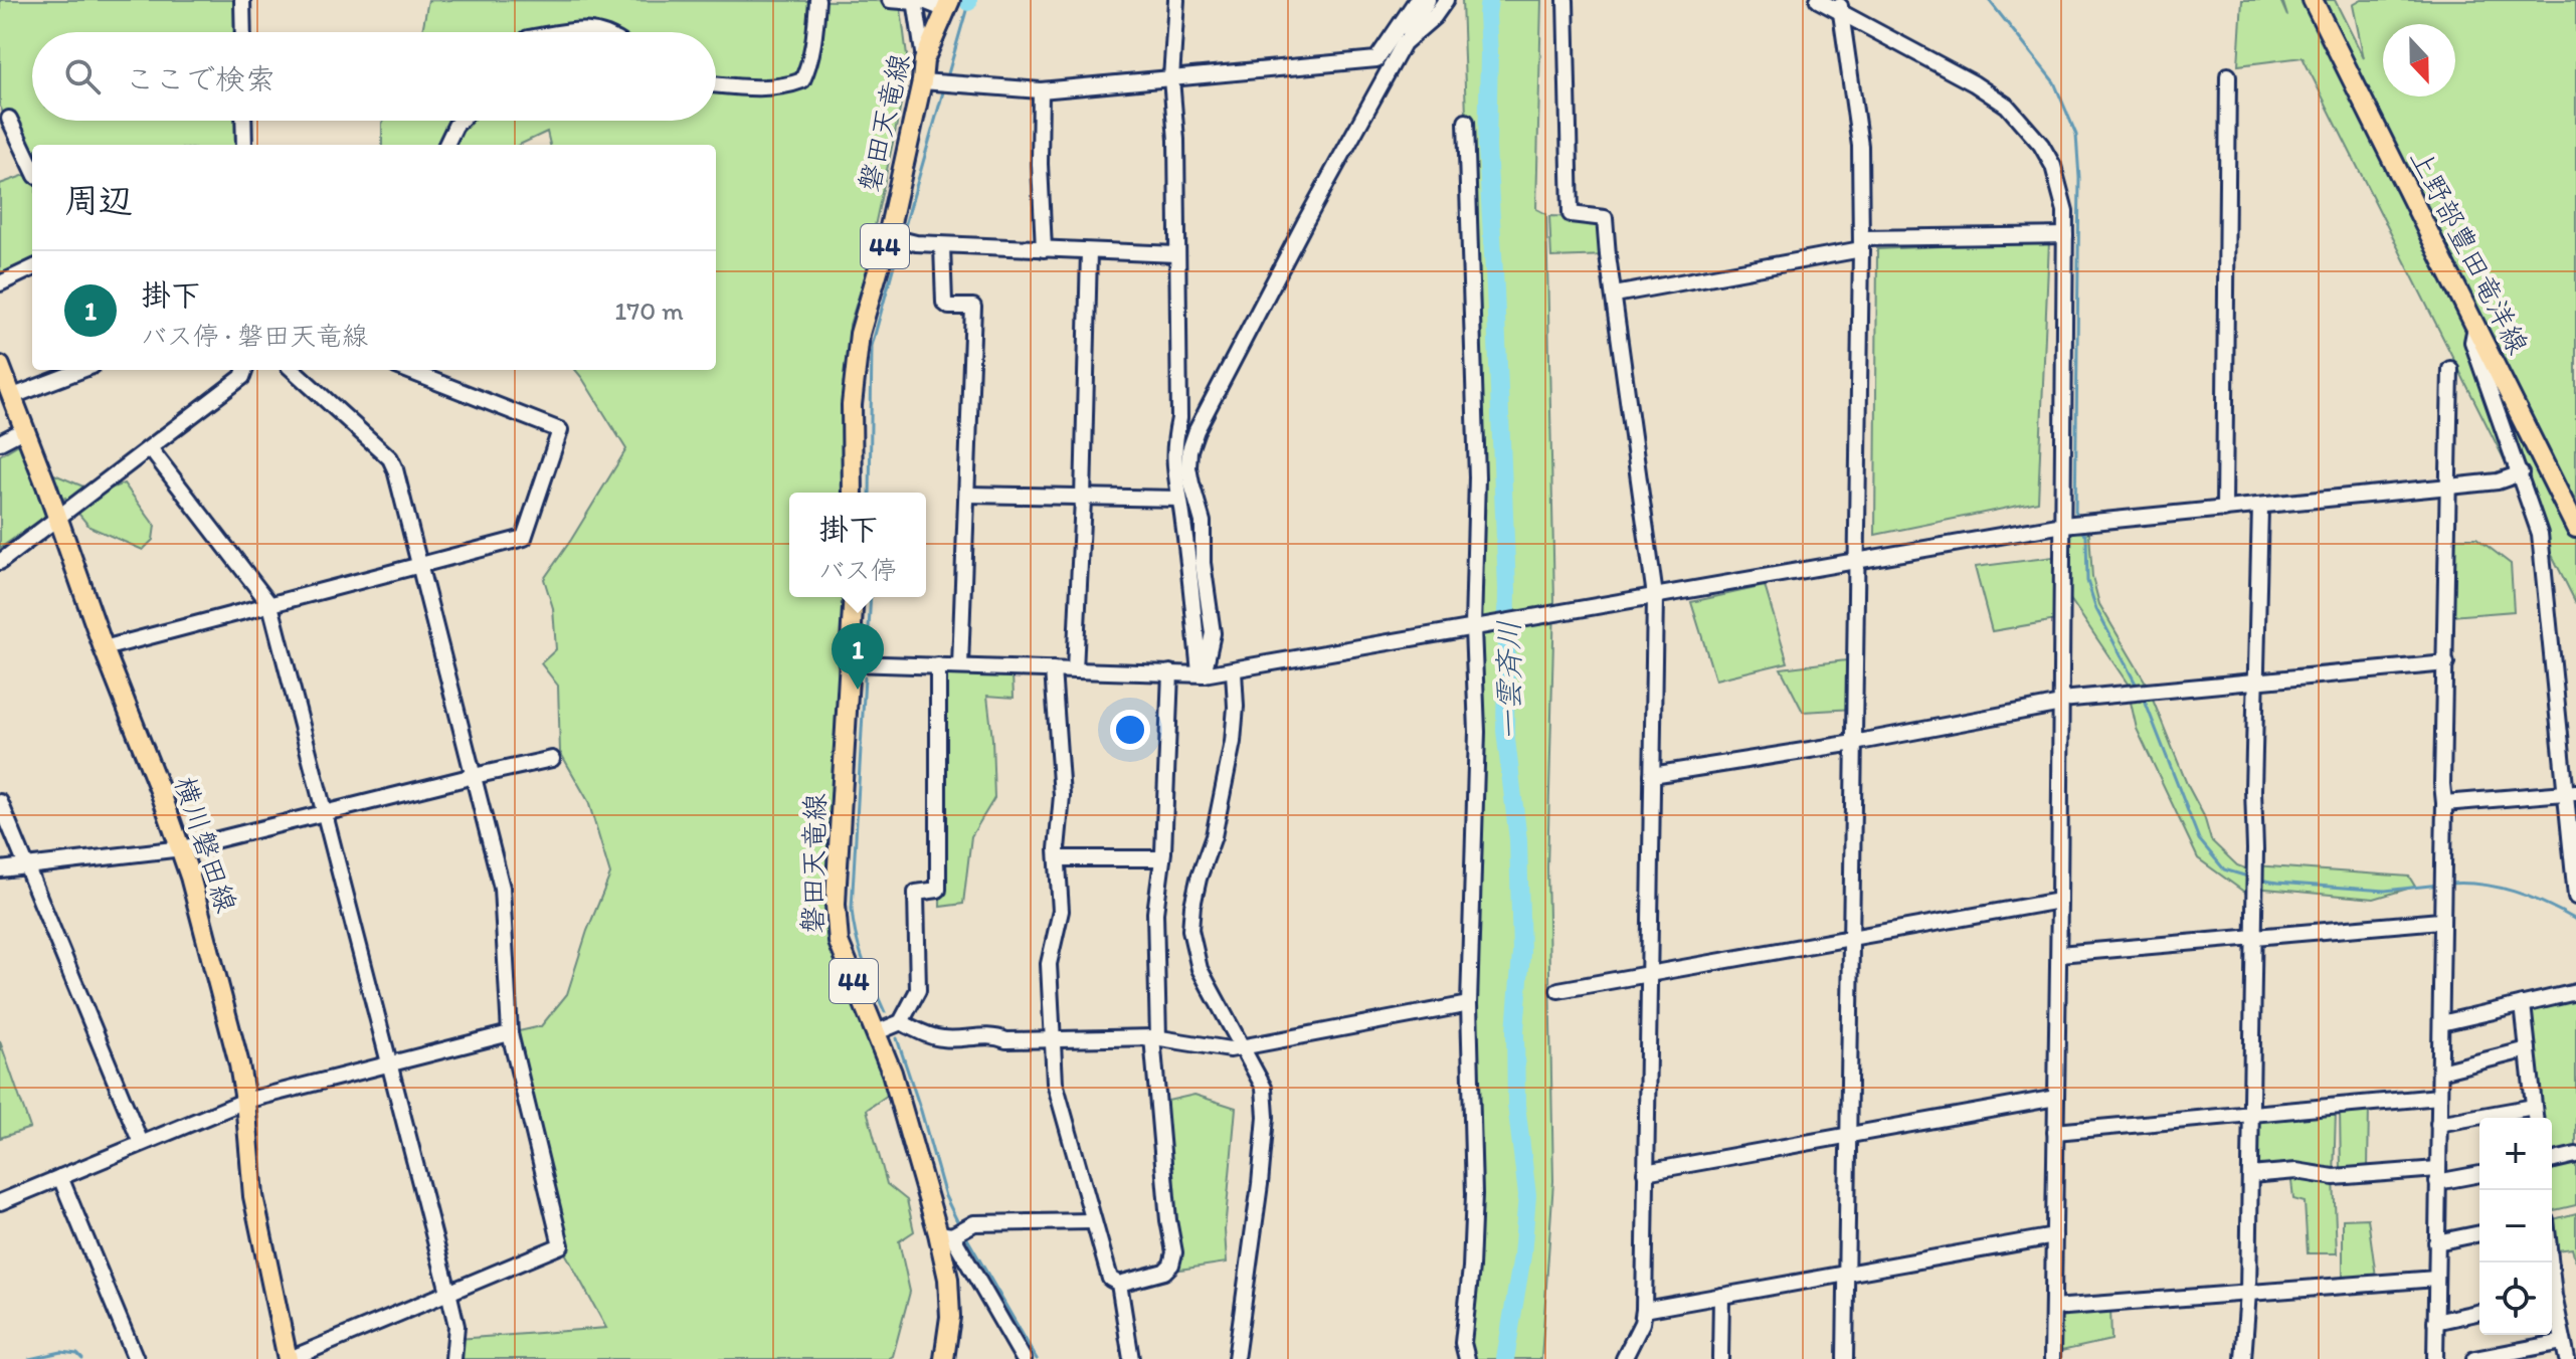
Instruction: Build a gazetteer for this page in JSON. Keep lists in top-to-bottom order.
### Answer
{
  "streets": {
    "main road": [
      "磐田天竜線",
      "44",
      "上野部豊田竜洋線",
      "横川磐田線"
    ]
  },
  "water": ["一雲斉川"],
  "north": "bottom",
  "page": {
    "search": "ここで検索",
    "heading": "周辺",
    "list": [
      {
        "mark": "1",
        "name": "掛下",
        "note": "バス停 · 磐田天竜線",
        "value": "170 m"
      }
    ],
    "popup": ["掛下", "バス停"],
    "pins": "1",
    "map_buttons": ["+", "−"]
  }
}
